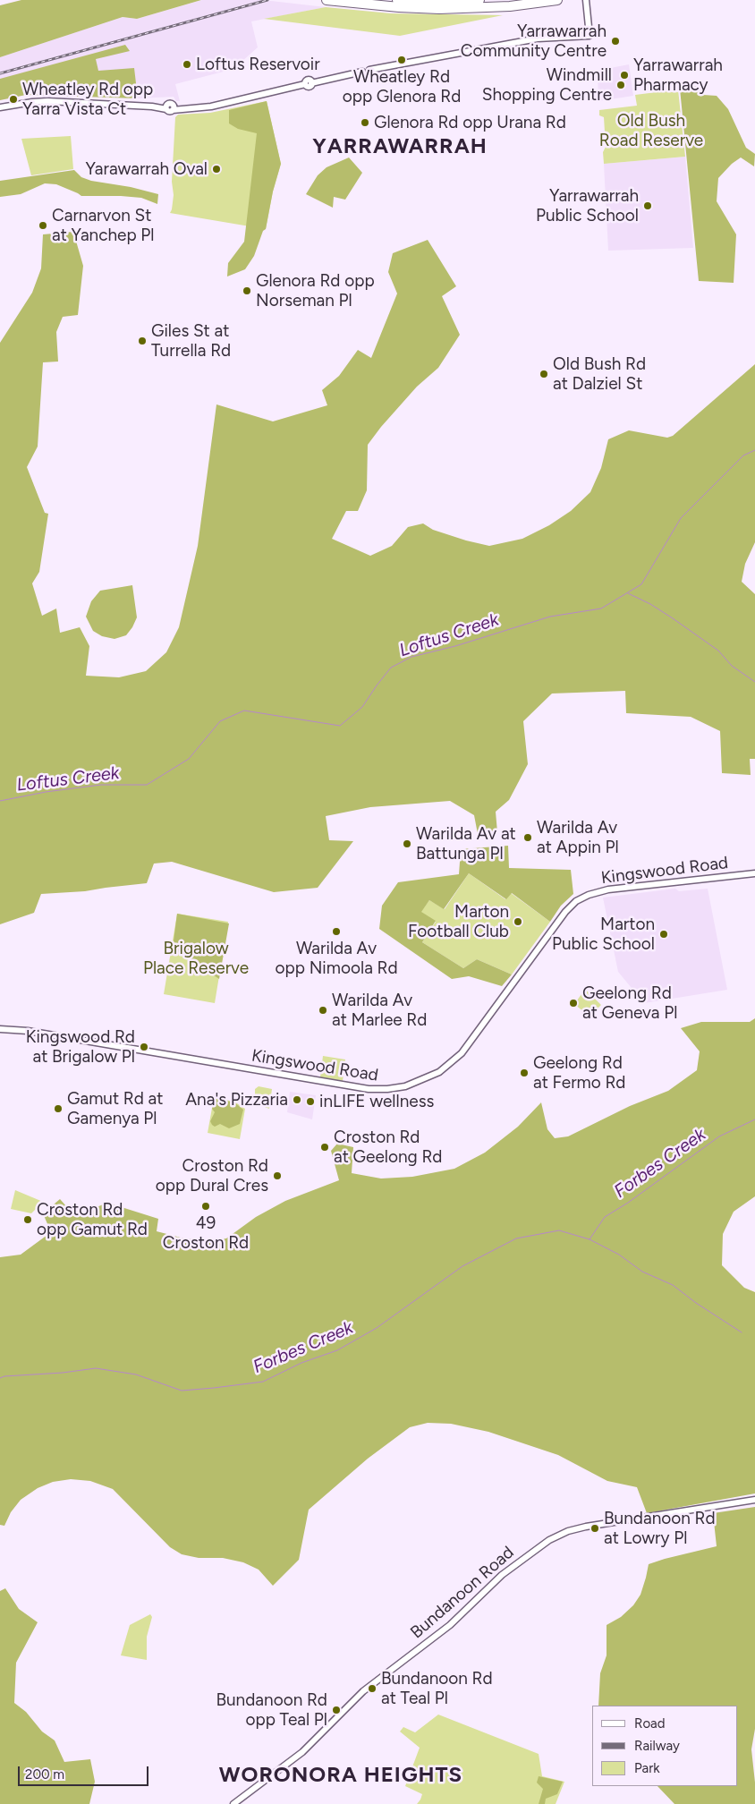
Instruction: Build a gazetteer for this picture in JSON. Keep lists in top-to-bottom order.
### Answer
{
  "streets": {
    "street": ["Kingswood Road", "Bundanoon Road"]
  },
  "districts": ["YARRAWARRAH", "WORONORA HEIGHTS"],
  "water": ["Loftus Creek", "Forbes Creek"],
  "parks": ["Old Bush Road Reserve", "Brigalow Place Reserve"],
  "places": [
    "Yarrawarrah Community Centre",
    "Wheatley Rd opp Glenora Rd",
    "Loftus Reservoir",
    "Yarrawarrah Pharmacy",
    "Windmill Shopping Centre",
    "Wheatley Rd opp Yarra Vista Ct",
    "Glenora Rd opp Urana Rd",
    "Yarawarrah Oval",
    "Yarrawarrah Public School",
    "Carnarvon St at Yanchep Pl",
    "Glenora Rd opp Norseman Pl",
    "Giles St at Turrella Rd",
    "Old Bush Rd at Dalziel St",
    "Warilda Av at Appin Pl",
    "Warilda Av at Battunga Pl",
    "Marton Football Club",
    "Warilda Av opp Nimoola Rd",
    "Marton Public School",
    "Geelong Rd at Geneva Pl",
    "Warilda Av at Marlee Rd",
    "Kingswood Rd at Brigalow Pl",
    "Geelong Rd at Fermo Rd",
    "Ana's Pizzaria",
    "inLIFE wellness",
    "Gamut Rd at Gamenya Pl",
    "Croston Rd at Geelong Rd",
    "Croston Rd opp Dural Cres",
    "49 Croston Rd",
    "Croston Rd opp Gamut Rd",
    "Bundanoon Rd at Lowry Pl",
    "Bundanoon Rd at Teal Pl",
    "Bundanoon Rd opp Teal Pl"
  ],
  "legend": ["Road", "Railway", "Park"],
  "scale_bar": "200 m"
}
